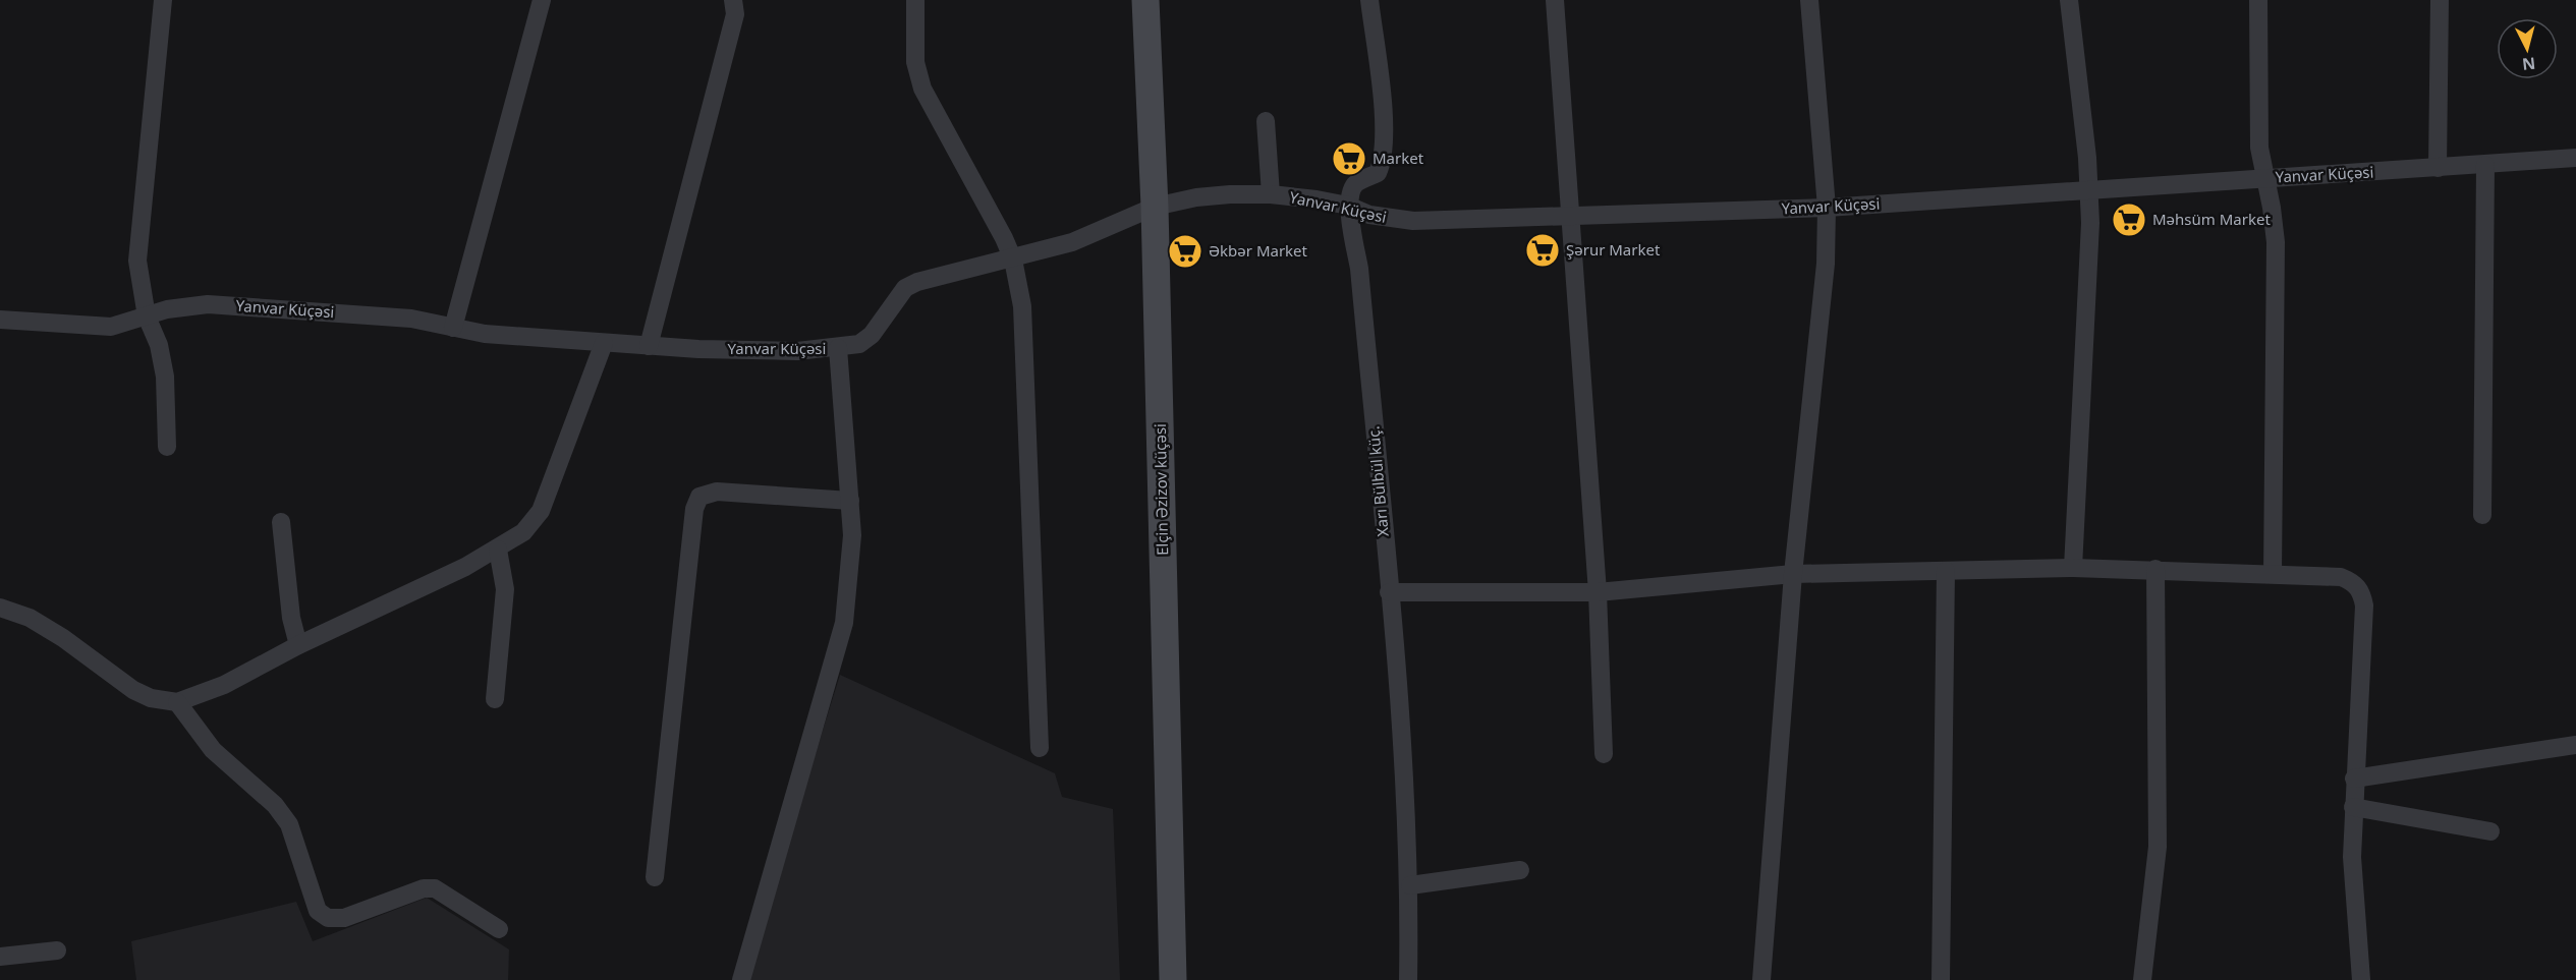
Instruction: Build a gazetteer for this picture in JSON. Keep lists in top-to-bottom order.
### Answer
{
  "streets": {
    "street": ["Yanvar Küçəsi", "Xarı Bülbül küç.", "Elçin Əzizov küçəsi"]
  },
  "crossings": [
    ["Yanvar Küçəsi", "Xarı Bülbül küç."],
    ["Yanvar Küçəsi", "Elçin Əzizov küçəsi"]
  ],
  "places": {
    "supermarket": [
      "Market",
      "Məhsüm Market",
      "Şərur Market",
      "Əkbər Market"
    ]
  },
  "north": "bottom"
}
